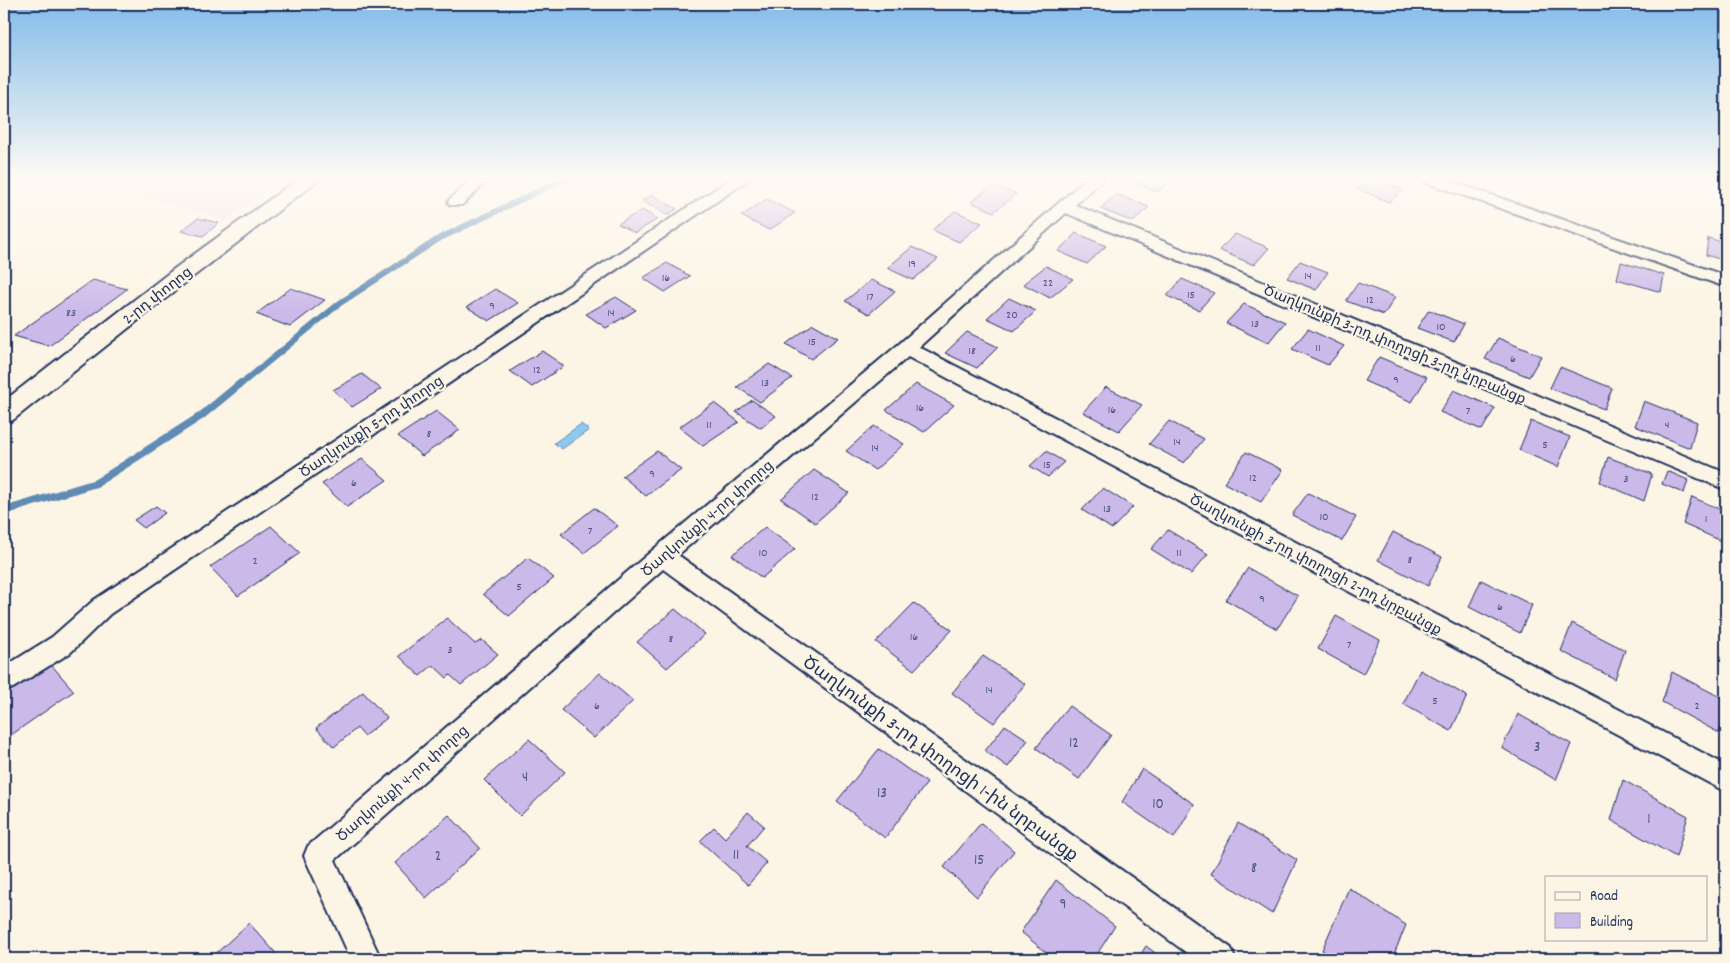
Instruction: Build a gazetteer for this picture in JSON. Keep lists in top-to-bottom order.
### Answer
{
  "streets": {
    "street": [
      "2-րդ փողոց",
      "Ծաղկունքի 3-րդ փողոցի 3-րդ նրբանցք",
      "Ծաղկունքի 5-րդ փողոց",
      "Ծաղկունքի 4-րդ փողոց",
      "Ծաղկունքի 3-րդ փողոցի 2-րդ նրբանցք",
      "Ծաղկունքի 3-րդ փողոցի 1-ին նրբանցք"
    ]
  },
  "crossings": [
    ["Ծաղկունքի 4-րդ փողոց", "Ծաղկունքի 3-րդ փողոցի 2-րդ նրբանցք"],
    ["Ծաղկունքի 4-րդ փողոց", "Ծաղկունքի 3-րդ փողոցի 1-ին նրբանցք"]
  ],
  "house_numbers": [
    "19",
    "14",
    "16",
    "22",
    "15",
    "17",
    "12",
    "9",
    "83",
    "14",
    "20",
    "13",
    "10",
    "15",
    "11",
    "18",
    "6",
    "12",
    "9",
    "13",
    "16",
    "16",
    "7",
    "11",
    "4",
    "8",
    "14",
    "5",
    "14",
    "15",
    "9",
    "12",
    "3",
    "6",
    "12",
    "13",
    "10",
    "1",
    "7",
    "10",
    "11",
    "8",
    "2",
    "5",
    "9",
    "6",
    "16",
    "8",
    "7",
    "3",
    "14",
    "5",
    "6",
    "2",
    "12",
    "3",
    "4",
    "13",
    "10",
    "1",
    "11",
    "2",
    "15",
    "8",
    "9"
  ],
  "legend": ["Road", "Building"]
}
